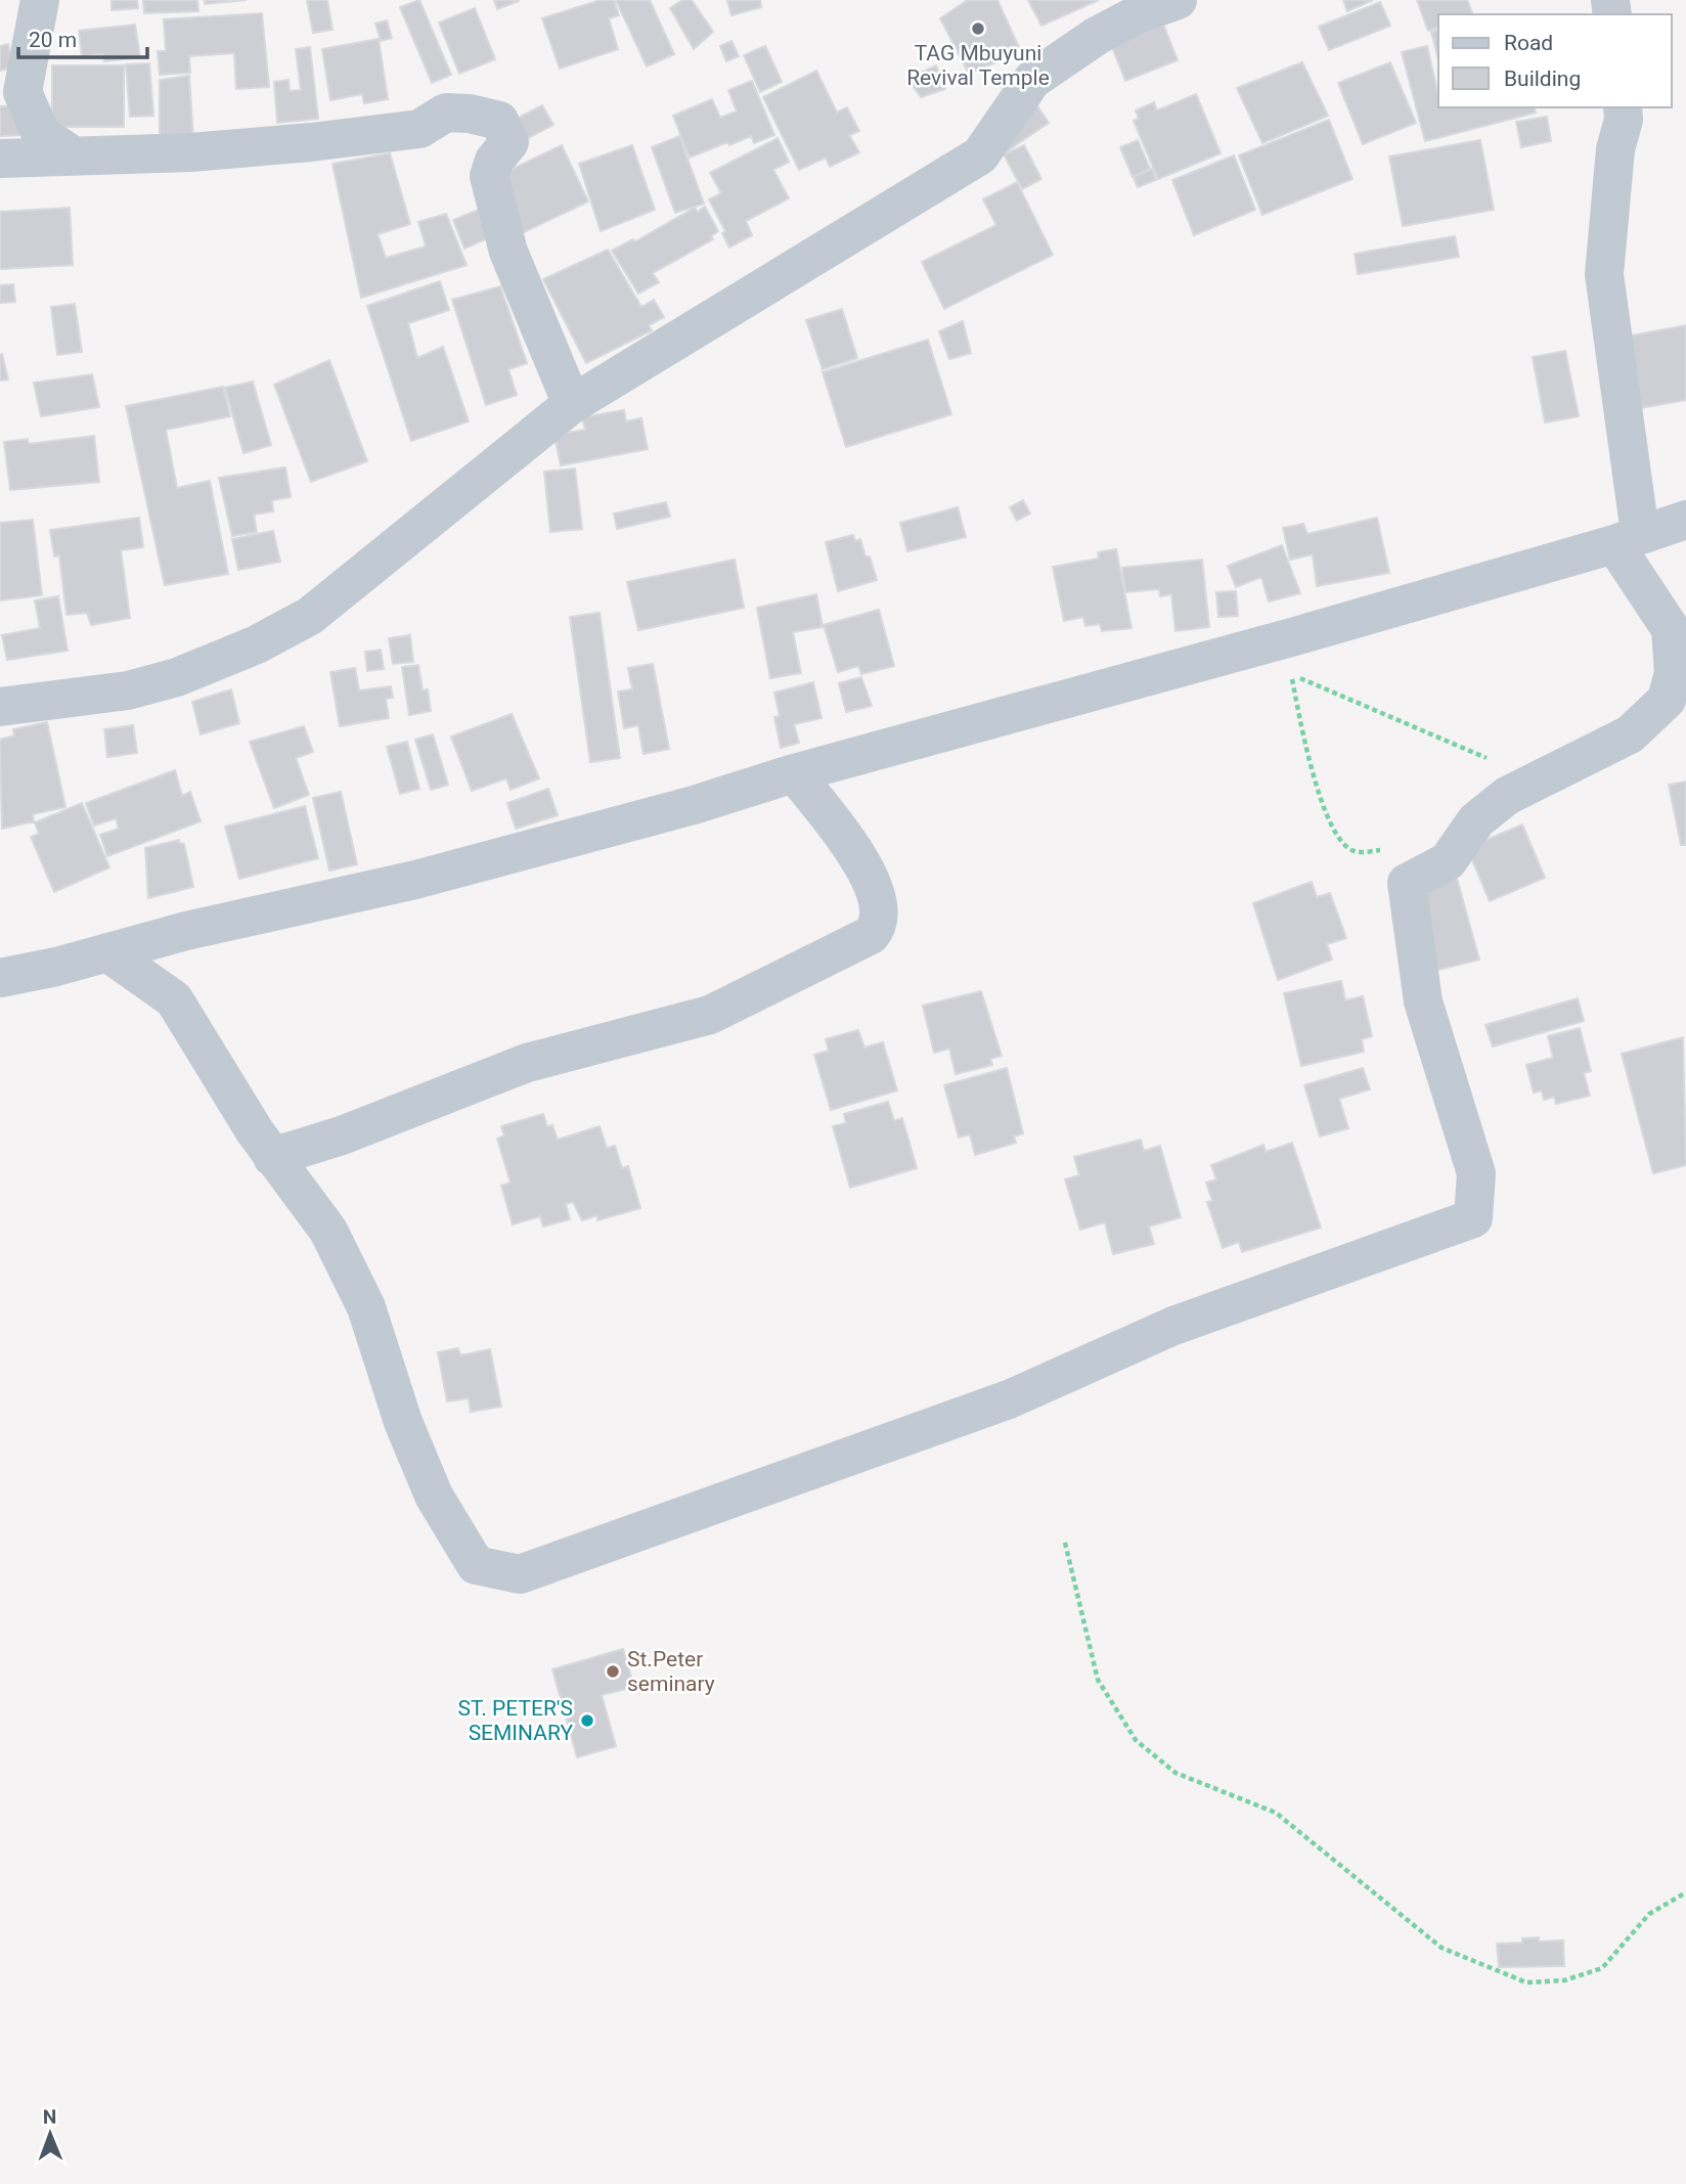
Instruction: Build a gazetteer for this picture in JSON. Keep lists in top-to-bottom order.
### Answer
{
  "places": ["TAG Mbuyuni Revival Temple", "St.Peter seminary", "ST. PETER'S SEMINARY"],
  "legend": ["Road", "Building"],
  "scale_bar": "20 m",
  "north": "top"
}
